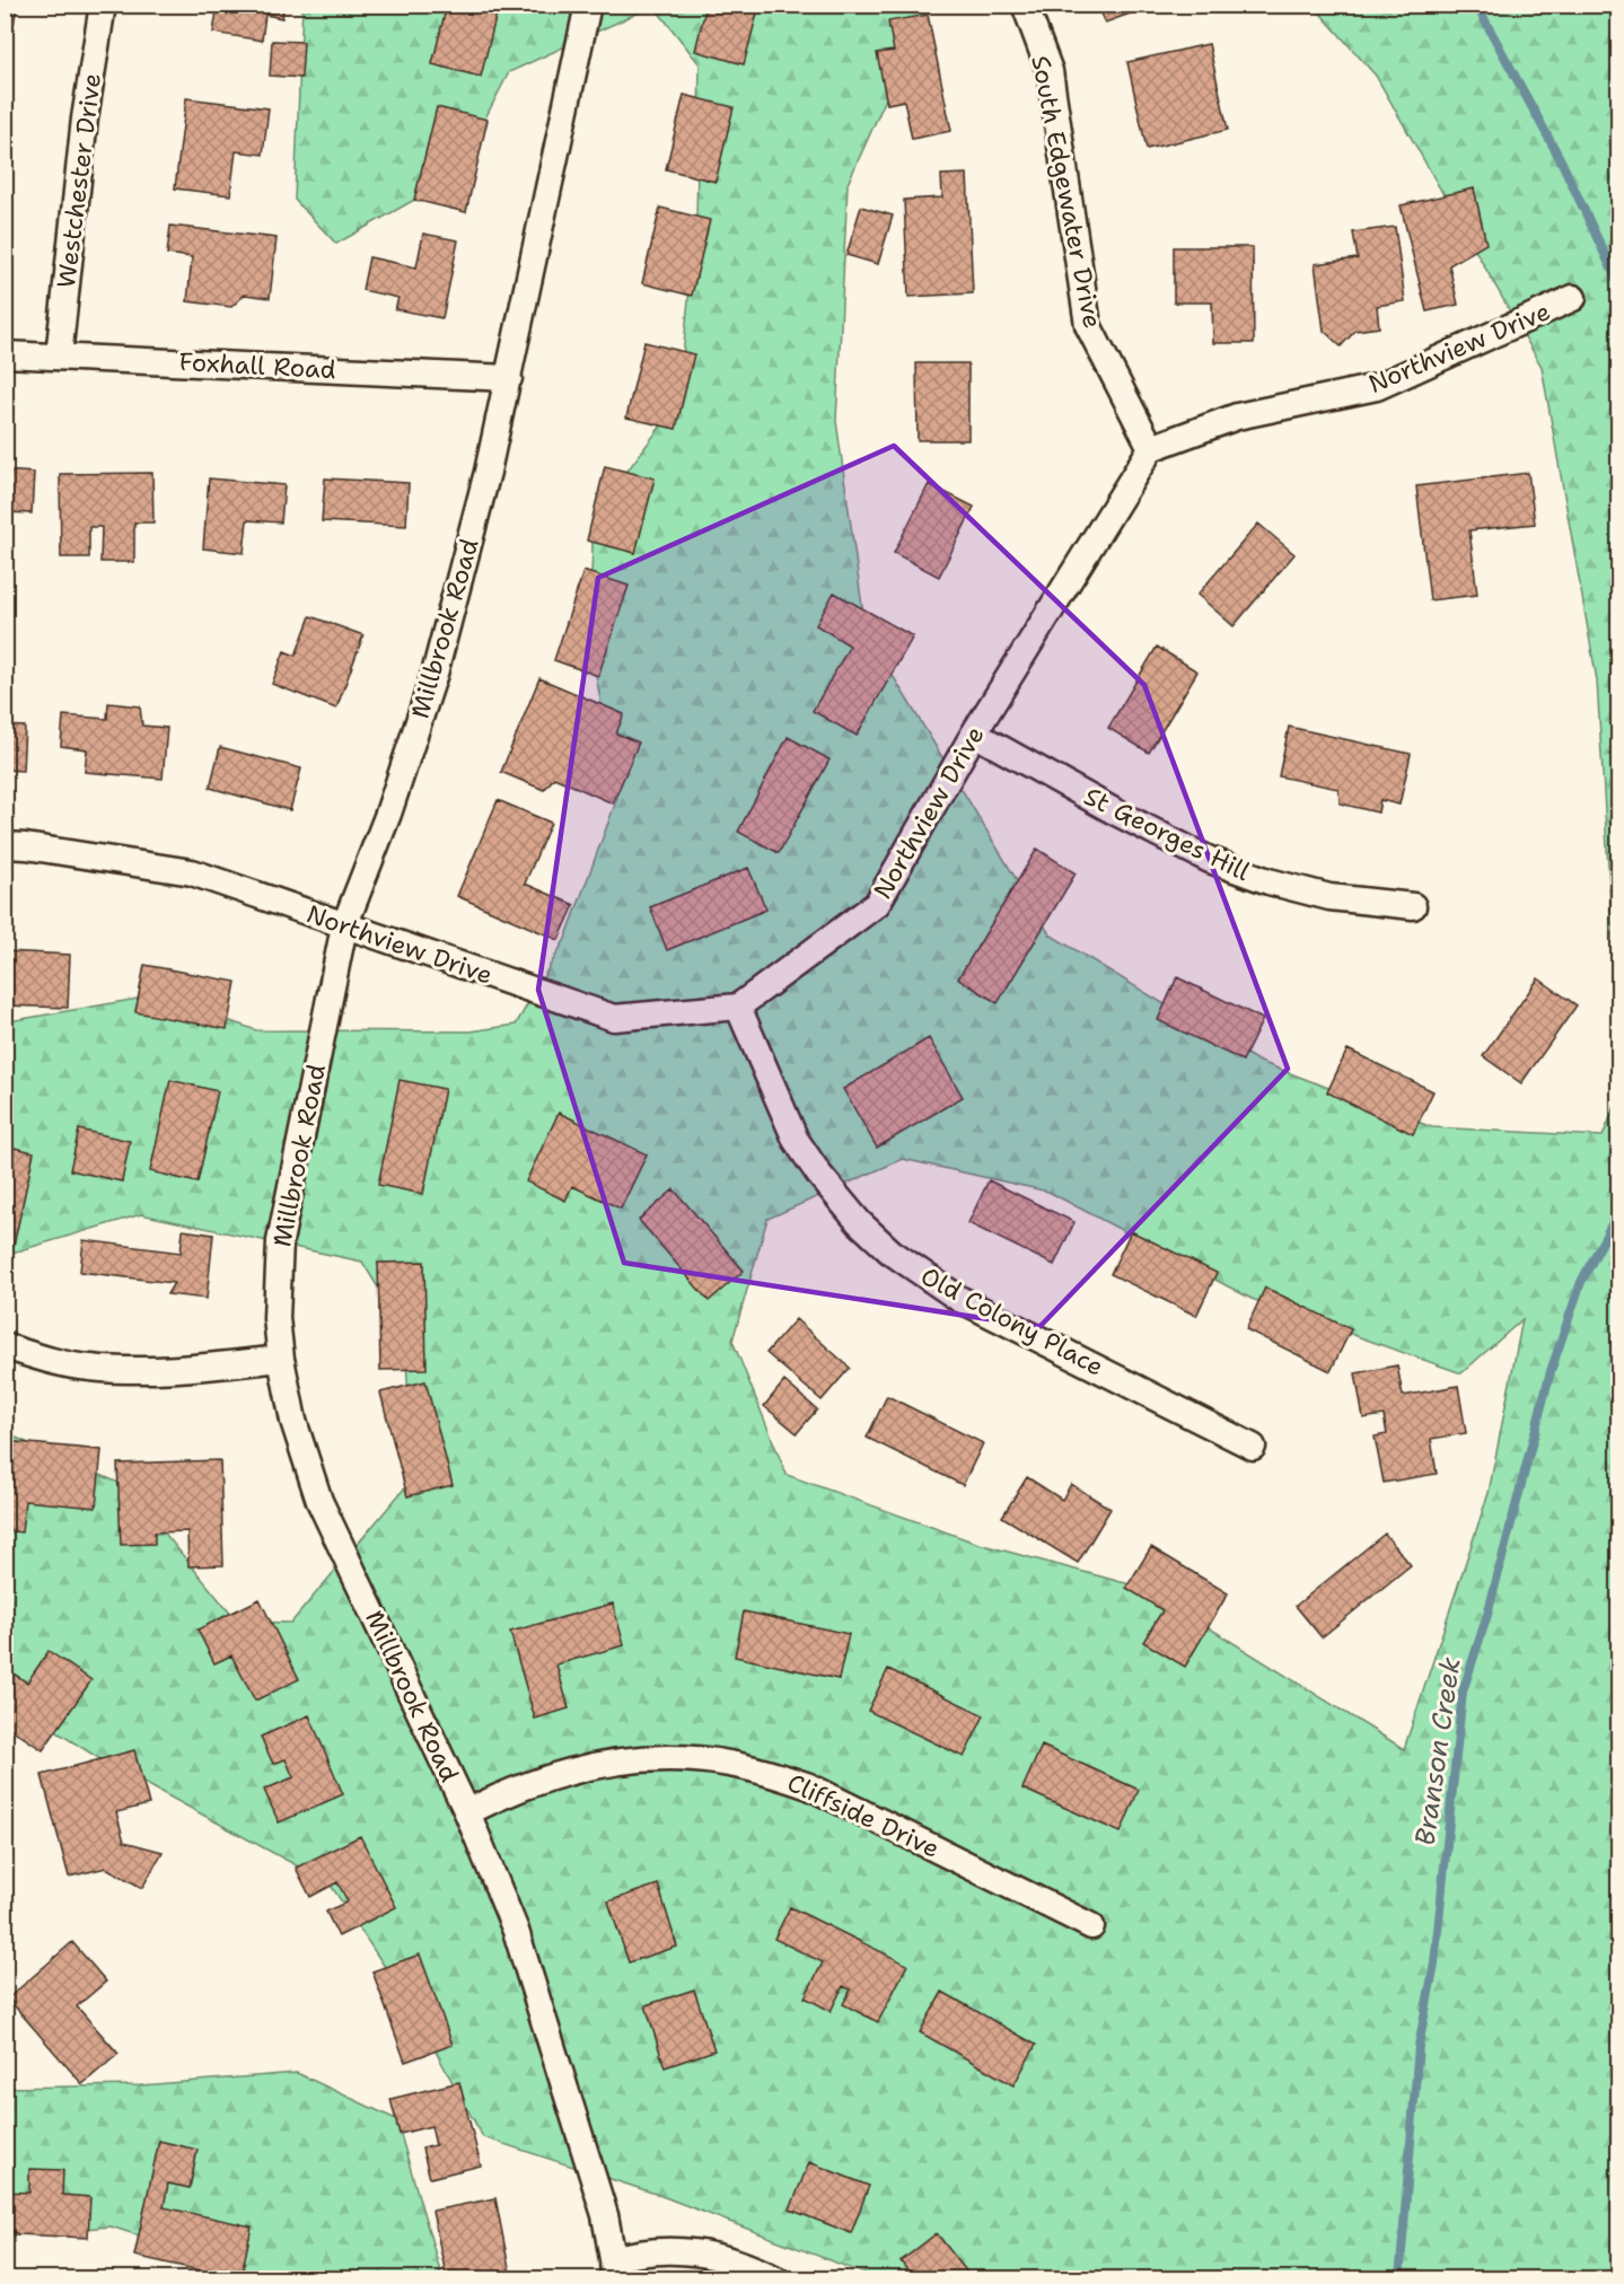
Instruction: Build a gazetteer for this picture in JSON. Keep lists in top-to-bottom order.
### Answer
{
  "streets": {
    "street": [
      "Westchester Drive",
      "South Edgewater Drive",
      "Northview Drive",
      "Foxhall Road",
      "Millbrook Road",
      "St Georges Hill",
      "Old Colony Place",
      "Cliffside Drive"
    ]
  },
  "crossings": [
    ["Westchester Drive", "Foxhall Road"],
    ["South Edgewater Drive", "Northview Drive"],
    ["Northview Drive", "Millbrook Road"],
    ["Northview Drive", "St Georges Hill"],
    ["Northview Drive", "Old Colony Place"],
    ["Foxhall Road", "Millbrook Road"],
    ["Millbrook Road", "Cliffside Drive"]
  ],
  "water": ["Branson Creek"]
}
